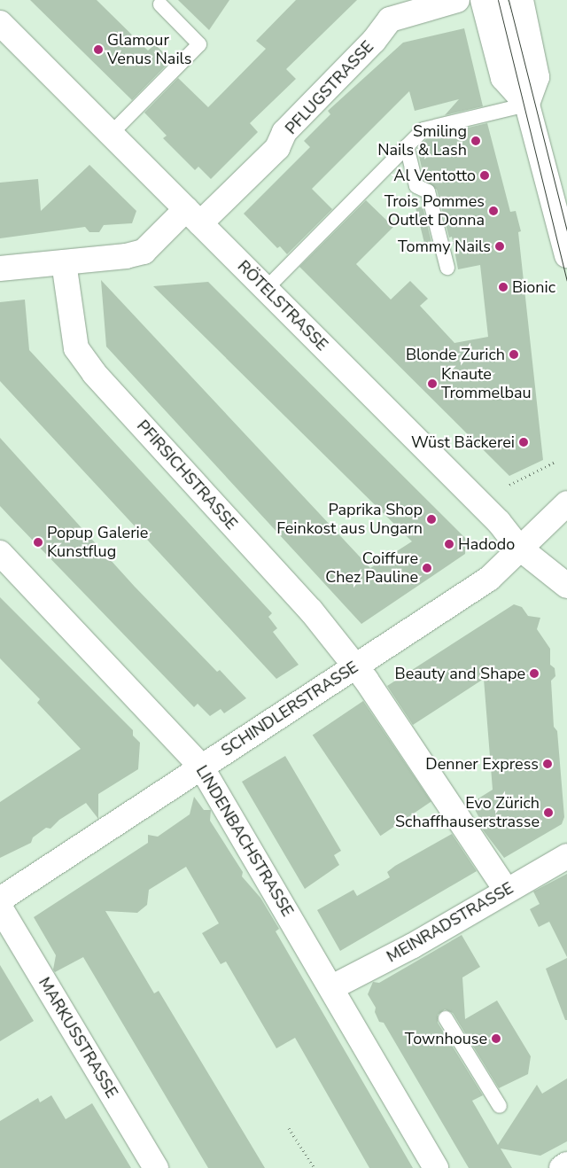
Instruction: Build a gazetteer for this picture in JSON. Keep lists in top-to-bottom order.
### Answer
{
  "streets": {
    "street": [
      "PFLUGSTRASSE",
      "RÖTELSTRASSE",
      "PFIRSICHSTRASSE",
      "SCHINDLERSTRASSE",
      "LINDENBACHSTRASSE",
      "MEINRADSTRASSE",
      "MARKUSSTRASSE"
    ]
  },
  "crossings": [
    ["PFLUGSTRASSE", "RÖTELSTRASSE"],
    ["PFLUGSTRASSE", "PFIRSICHSTRASSE"],
    ["RÖTELSTRASSE", "SCHINDLERSTRASSE"],
    ["PFIRSICHSTRASSE", "SCHINDLERSTRASSE"],
    ["PFIRSICHSTRASSE", "MEINRADSTRASSE"],
    ["SCHINDLERSTRASSE", "LINDENBACHSTRASSE"],
    ["LINDENBACHSTRASSE", "MEINRADSTRASSE"]
  ],
  "places": [
    "Glamour Venus Nails",
    "Smiling Nails & Lash",
    "Al Ventotto",
    "Trois Pommes Outlet Donna",
    "Tommy Nails",
    "Bionic",
    "Blonde Zurich",
    "Knaute Trommelbau",
    "Wüst Bäckerei",
    "Paprika Shop Feinkost aus Ungarn",
    "Popup Galerie Kunstflug",
    "Hadodo",
    "Coiffure Chez Pauline",
    "Beauty and Shape",
    "Denner Express",
    "Evo Zürich Schaffhauserstrasse",
    "Townhouse"
  ]
}
